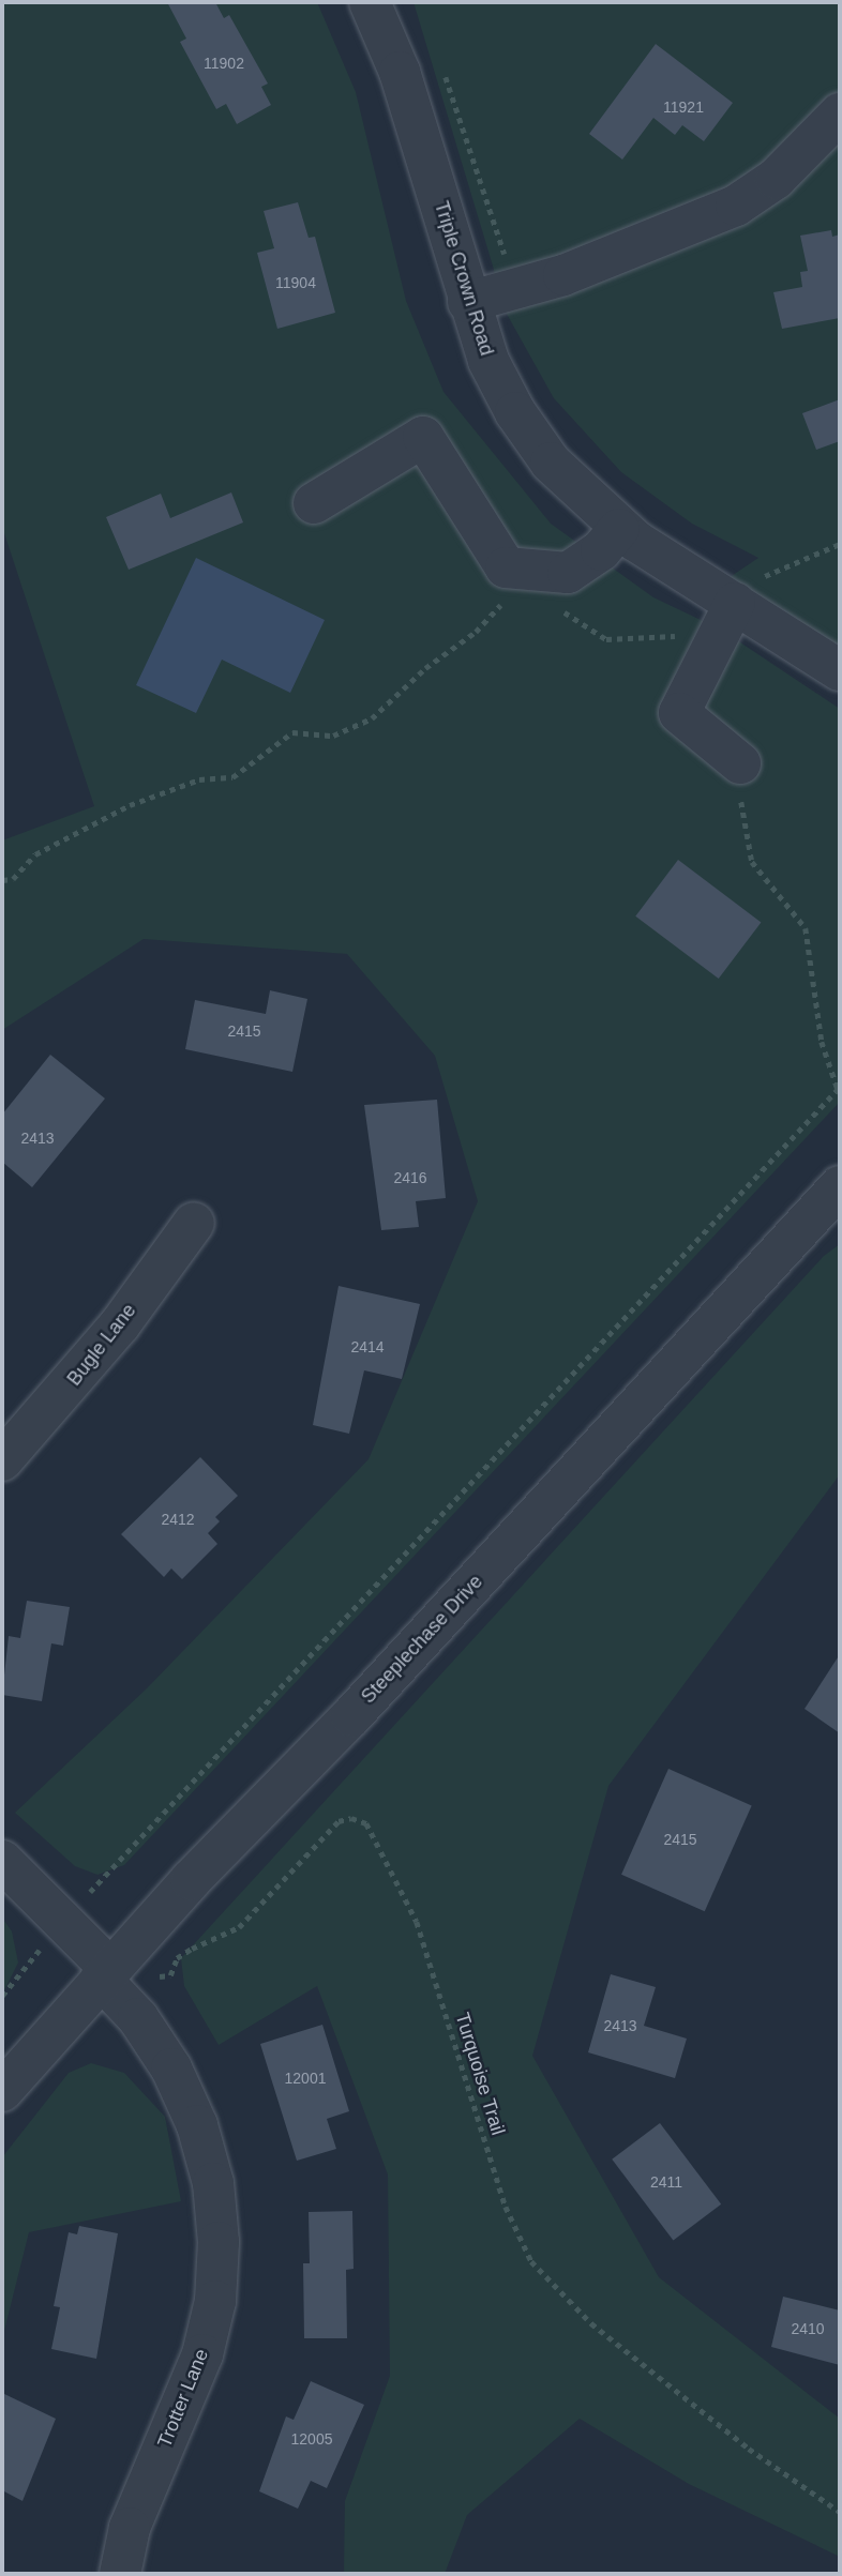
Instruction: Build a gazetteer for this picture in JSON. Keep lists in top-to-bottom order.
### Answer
{
  "streets": {
    "street": [
      "Triple Crown Road",
      "Bugle Lane",
      "Steeplechase Drive",
      "Trotter Lane"
    ],
    "path": ["Turquoise Trail"]
  },
  "crossings": [
    ["Steeplechase Drive", "Turquoise Trail"],
    ["Steeplechase Drive", "Trotter Lane"],
    ["Turquoise Trail", "Trotter Lane"]
  ],
  "house_numbers": [
    "11902",
    "11921",
    "11904",
    "2415",
    "2413",
    "2416",
    "2414",
    "2412",
    "2415",
    "2413",
    "12001",
    "2411",
    "2410",
    "12005"
  ]
}
